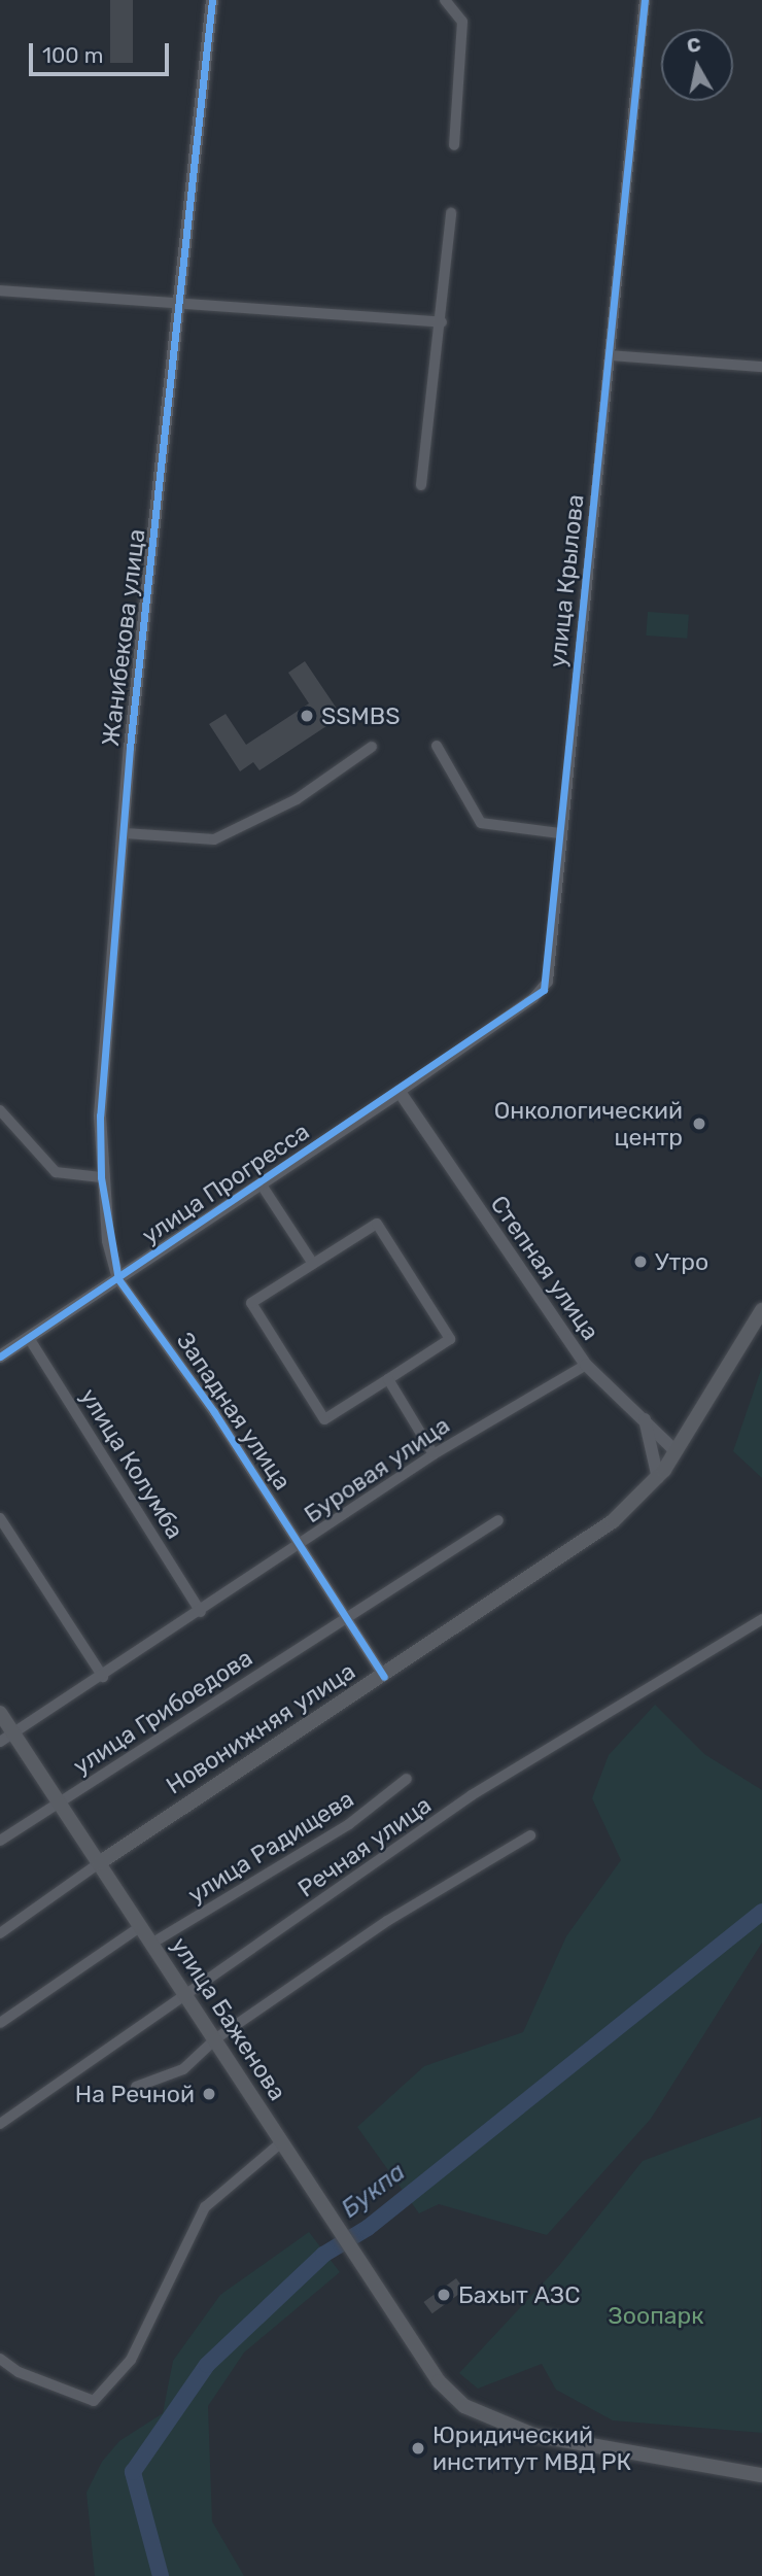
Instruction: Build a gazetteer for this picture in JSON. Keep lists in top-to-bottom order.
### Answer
{
  "streets": {
    "main road": ["Новонижняя улица", "улица Баженова"],
    "street": [
      "улица Крылова",
      "Жанибекова улица",
      "улица Прогресса",
      "Степная улица",
      "Западная улица",
      "улица Колумба",
      "Буровая улица",
      "улица Грибоедова",
      "улица Радищева",
      "Речная улица"
    ]
  },
  "crossings": [
    ["улица Крылова", "улица Прогресса"],
    ["улица Крылова", "Степная улица"],
    ["Жанибекова улица", "улица Прогресса"],
    ["Жанибекова улица", "Западная улица"],
    ["улица Прогресса", "Степная улица"],
    ["улица Прогресса", "Западная улица"],
    ["улица Прогресса", "улица Колумба"],
    ["Степная улица", "Буровая улица"],
    ["Степная улица", "Новонижняя улица"],
    ["Западная улица", "Буровая улица"],
    ["Западная улица", "улица Грибоедова"],
    ["Западная улица", "Новонижняя улица"],
    ["улица Колумба", "Буровая улица"],
    ["Буровая улица", "улица Баженова"],
    ["улица Грибоедова", "улица Баженова"],
    ["Новонижняя улица", "улица Баженова"],
    ["улица Радищева", "улица Баженова"],
    ["Речная улица", "улица Баженова"]
  ],
  "water": ["Букпа"],
  "parks": ["Зоопарк"],
  "places": [
    "SSMBS",
    "Онкологический центр",
    "Утро",
    "На Речной",
    "Бахыт АЗС",
    "Юридический институт МВД РК"
  ],
  "scale_bar": "100 m",
  "north": "top"
}
